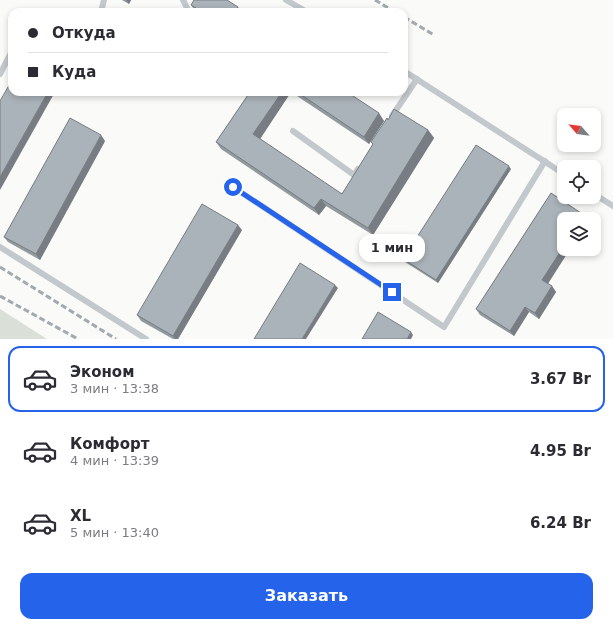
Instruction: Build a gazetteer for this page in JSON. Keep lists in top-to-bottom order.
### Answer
{
  "north": "top left",
  "page": {
    "banner": ["Откуда", "Куда"],
    "bubble": "1 мин",
    "list": [
      {
        "name": "Эконом",
        "note": "3 мин · 13:38",
        "value": "3.67 Br"
      },
      {
        "name": "Комфорт",
        "note": "4 мин · 13:39",
        "value": "4.95 Br"
      },
      {
        "name": "XL",
        "note": "5 мин · 13:40",
        "value": "6.24 Br"
      }
    ],
    "buttons": "Заказать"
  }
}
